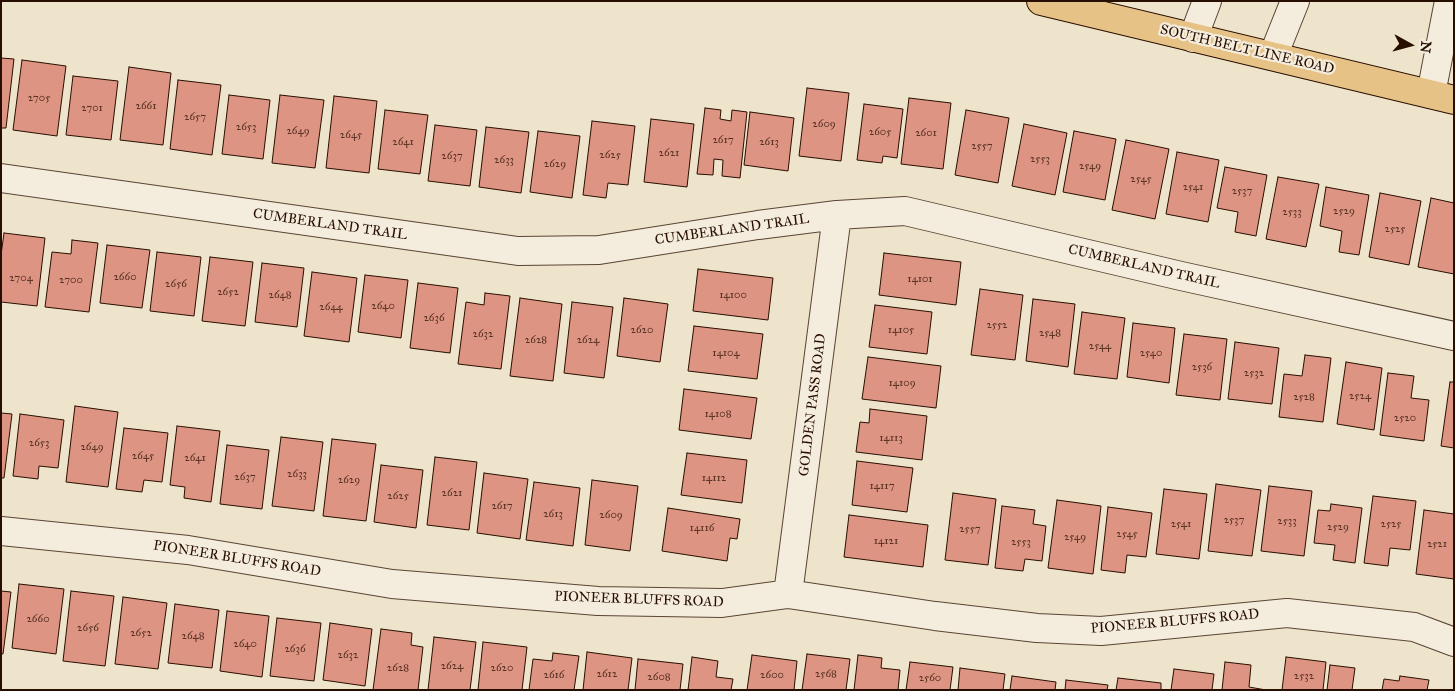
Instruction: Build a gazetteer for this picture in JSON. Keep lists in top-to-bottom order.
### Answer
{
  "streets": {
    "main road": ["SOUTH BELT LINE ROAD"],
    "street": ["CUMBERLAND TRAIL", "GOLDEN PASS ROAD", "PIONEER BLUFFS ROAD"]
  },
  "crossings": [
    ["CUMBERLAND TRAIL", "GOLDEN PASS ROAD"],
    ["GOLDEN PASS ROAD", "PIONEER BLUFFS ROAD"]
  ],
  "house_numbers": [
    "2705",
    "2661",
    "2701",
    "2657",
    "2609",
    "2653",
    "2649",
    "2605",
    "2601",
    "2645",
    "2617",
    "2641",
    "2613",
    "2557",
    "2621",
    "2625",
    "2637",
    "2553",
    "2633",
    "2629",
    "2549",
    "2545",
    "2541",
    "2537",
    "2529",
    "2533",
    "2525",
    "2660",
    "2704",
    "14101",
    "2700",
    "2656",
    "2652",
    "2648",
    "14100",
    "2640",
    "2644",
    "2636",
    "2552",
    "2620",
    "14105",
    "2548",
    "2632",
    "2628",
    "2624",
    "2544",
    "14104",
    "2540",
    "2536",
    "2532",
    "14109",
    "2524",
    "2528",
    "14108",
    "2520",
    "14113",
    "2653",
    "2649",
    "2645",
    "2641",
    "2633",
    "2637",
    "14112",
    "2629",
    "14117",
    "2621",
    "2625",
    "2617",
    "2613",
    "2609",
    "2537",
    "2533",
    "2541",
    "2525",
    "2529",
    "14116",
    "2557",
    "2545",
    "2549",
    "14121",
    "2553",
    "2521",
    "2660",
    "2656",
    "2652",
    "2648",
    "2640",
    "2636",
    "2632",
    "2624",
    "2628",
    "2620",
    "2612",
    "2568",
    "2616",
    "2600",
    "2532",
    "2608",
    "2560"
  ],
  "north": "right"
}
